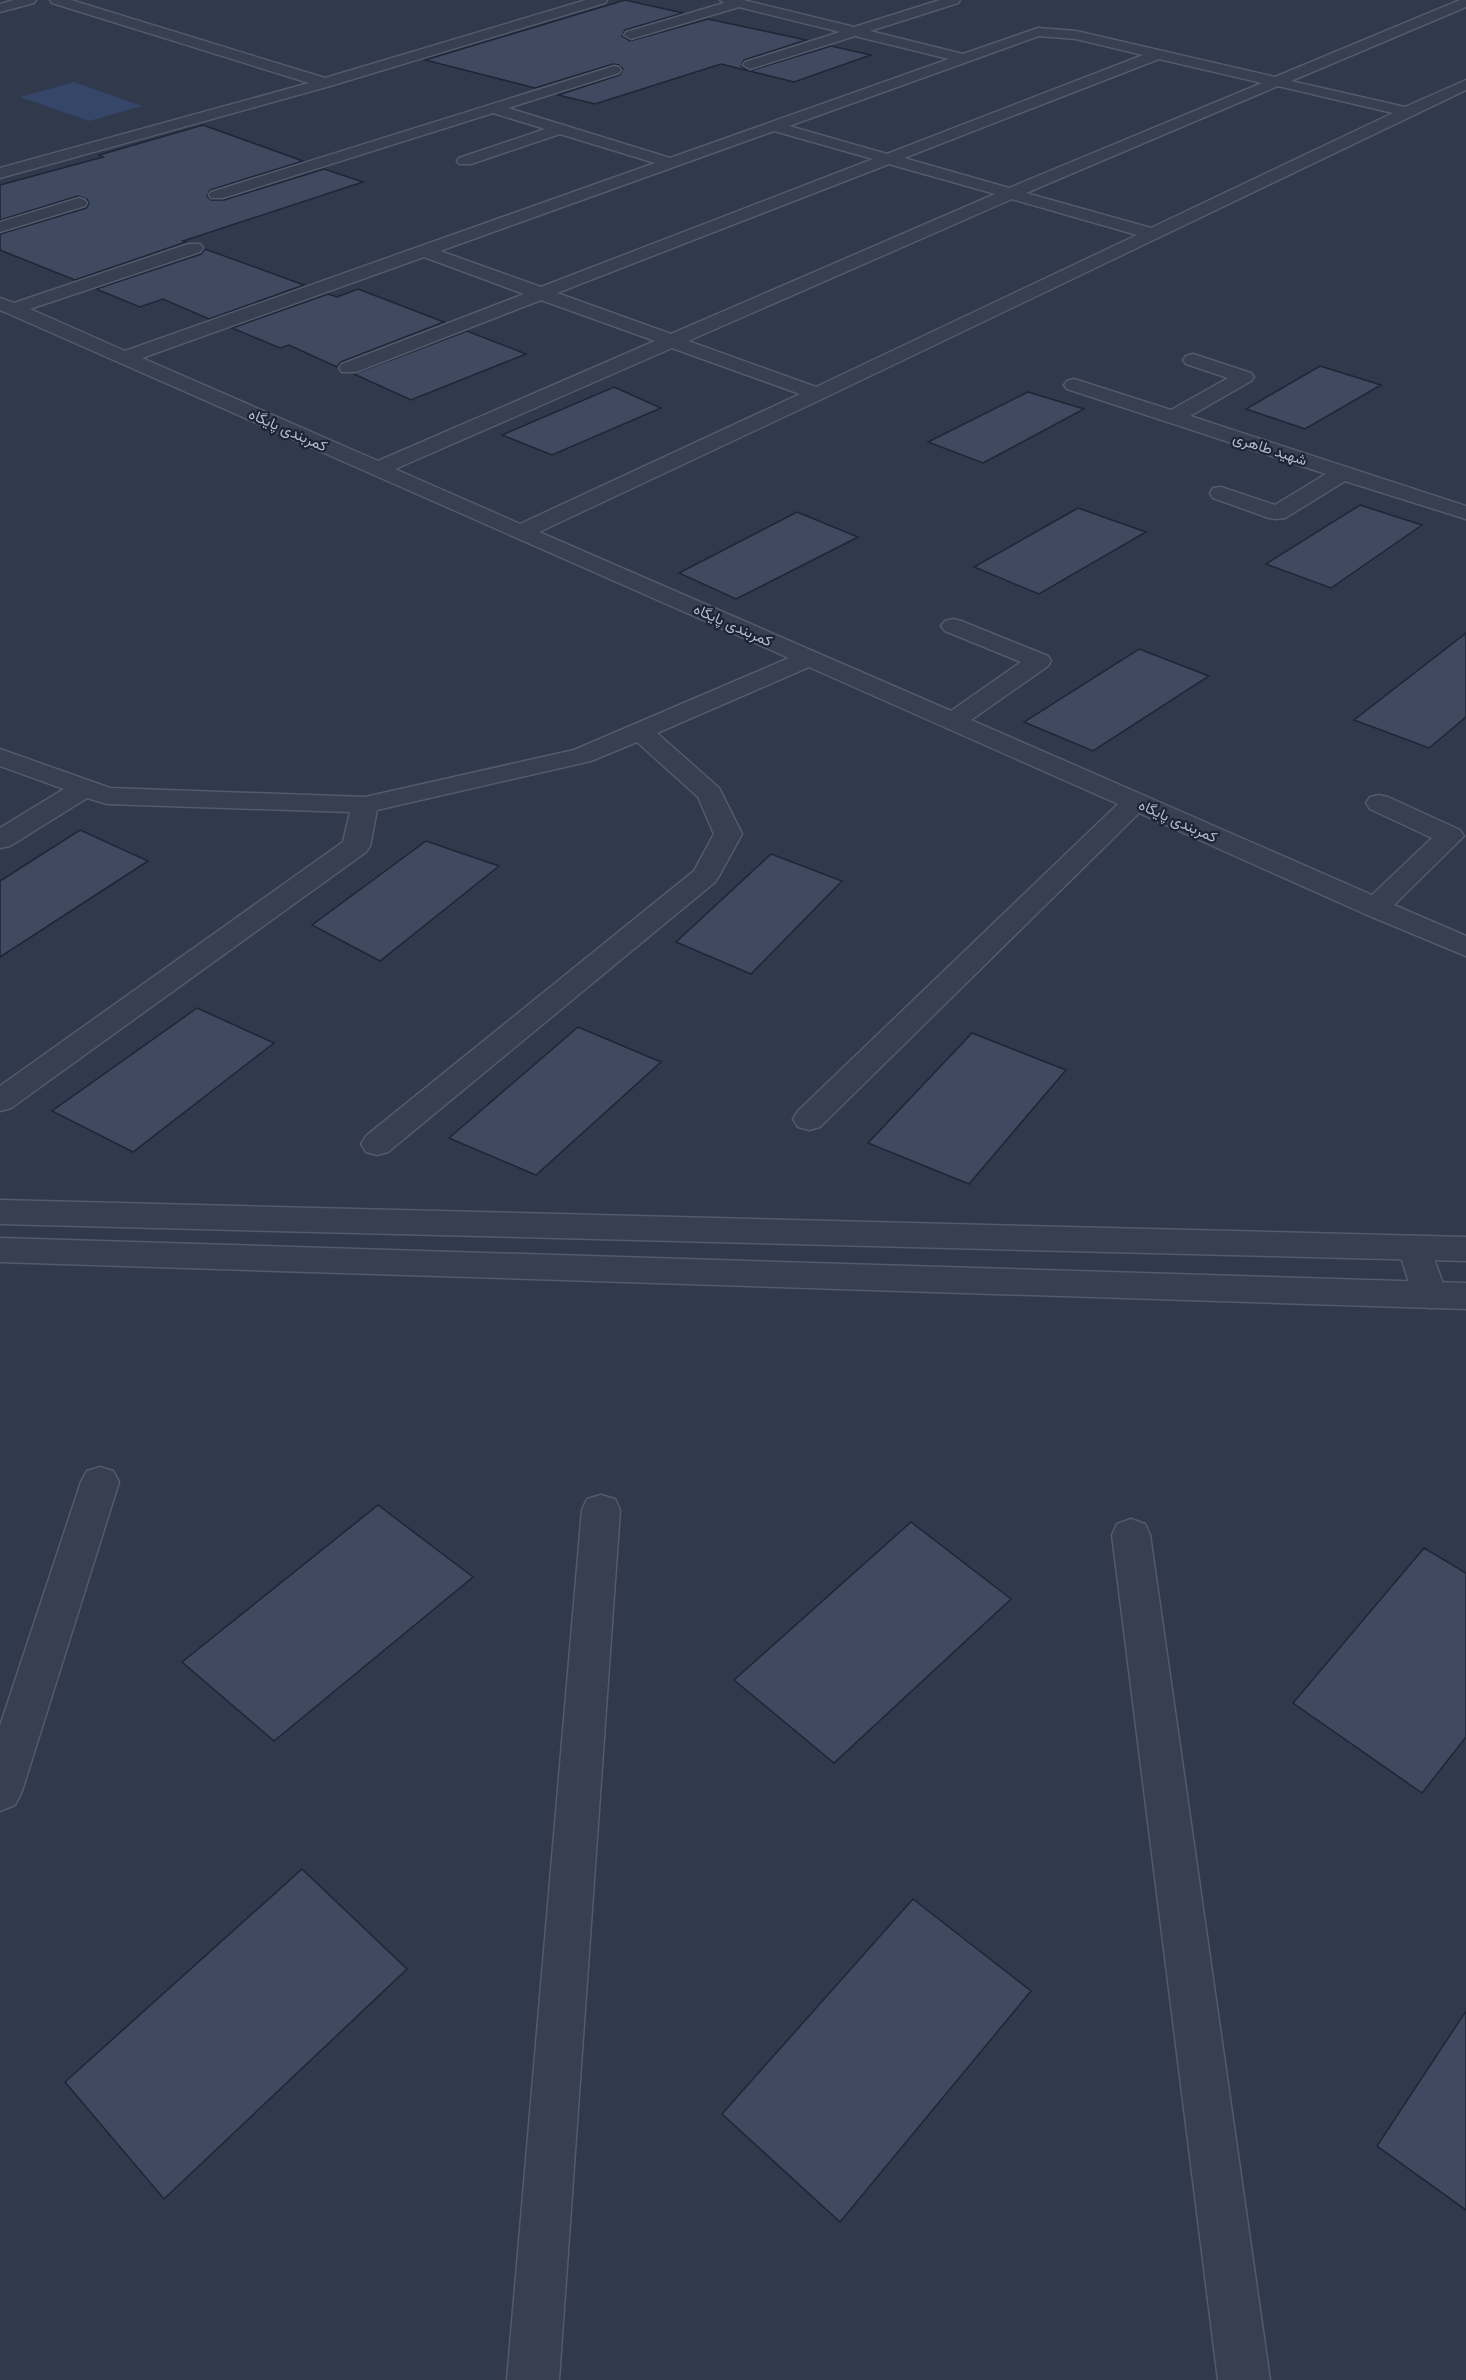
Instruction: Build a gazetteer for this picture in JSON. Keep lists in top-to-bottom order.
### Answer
{
  "streets": {
    "street": ["کمربندی پایگاه", "شهید طاهری"]
  }
}
